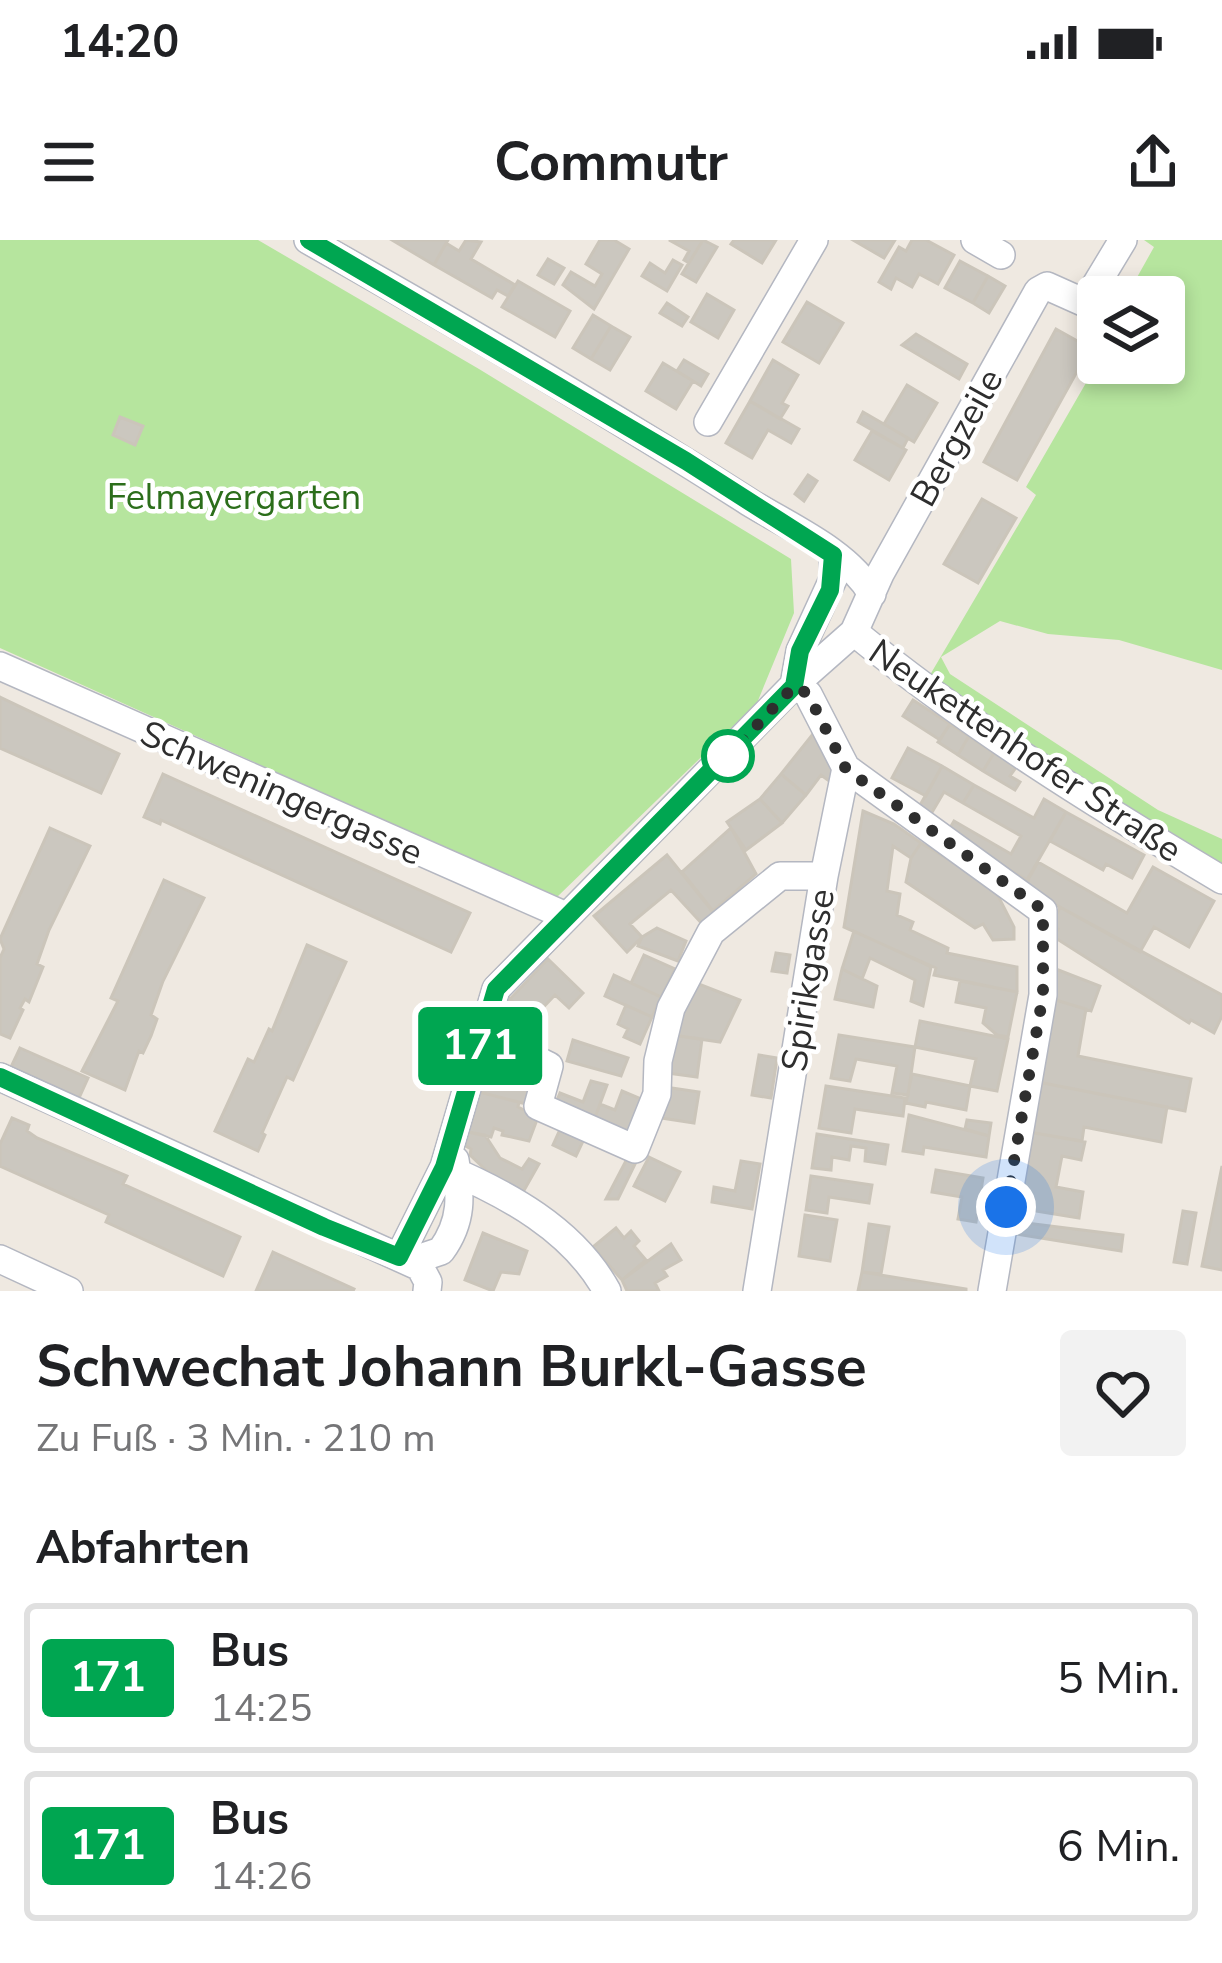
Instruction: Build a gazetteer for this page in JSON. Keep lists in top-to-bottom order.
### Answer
{
  "streets": {
    "street": [
      "Bergzeile",
      "Neukettenhofer Straße",
      "Schweningergasse",
      "Spirikgasse"
    ]
  },
  "crossings": [
    ["Bergzeile", "Neukettenhofer Straße"]
  ],
  "parks": ["Felmayergarten"],
  "lines": ["bus line 171"],
  "page": {
    "status": "14:20",
    "header": "Commutr",
    "on_map": "171",
    "heading": [
      ["Schwechat Johann Burkl-Gasse", "Zu Fuß · 3 Min. · 210 m"],
      "Abfahrten"
    ],
    "list": [
      {
        "mark": "171",
        "name": "Bus",
        "note": "14:25",
        "value": "5 Min."
      },
      {
        "mark": "171",
        "name": "Bus",
        "note": "14:26",
        "value": "6 Min."
      }
    ]
  }
}
